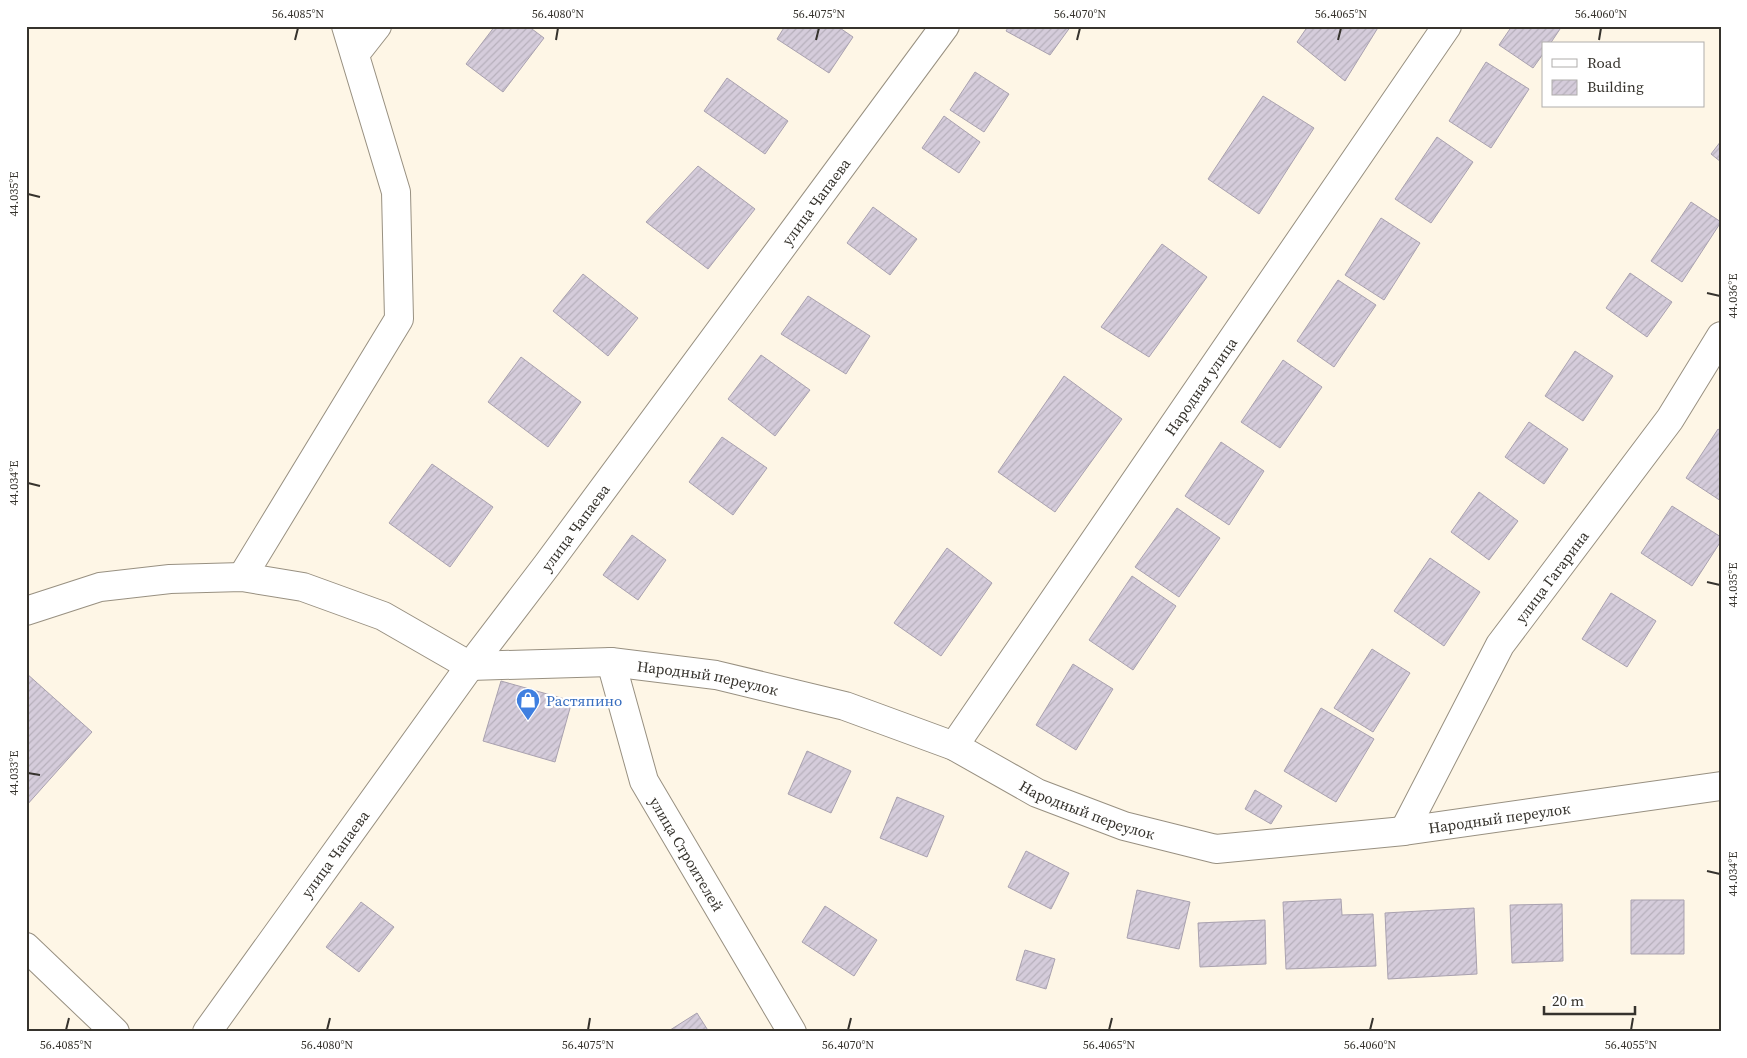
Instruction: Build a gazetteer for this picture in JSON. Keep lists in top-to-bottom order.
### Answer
{
  "streets": {
    "street": [
      "улица Чапаева",
      "Народная улица",
      "улица Гагарина",
      "Народный переулок",
      "улица Строителей"
    ]
  },
  "crossings": [
    ["улица Чапаева", "Народный переулок"],
    ["Народная улица", "Народный переулок"],
    ["улица Гагарина", "Народный переулок"],
    ["Народный переулок", "улица Строителей"]
  ],
  "places": {
    "shop": ["Растяпино"]
  },
  "legend": ["Road", "Building"],
  "scale_bar": "20 m",
  "coordinates": [
    "56.4085°N",
    "56.4080°N",
    "56.4075°N",
    "56.4070°N",
    "56.4065°N",
    "56.4060°N",
    "44.035°E",
    "44.036°E",
    "44.034°E",
    "44.033°E",
    "56.4055°N"
  ]
}
